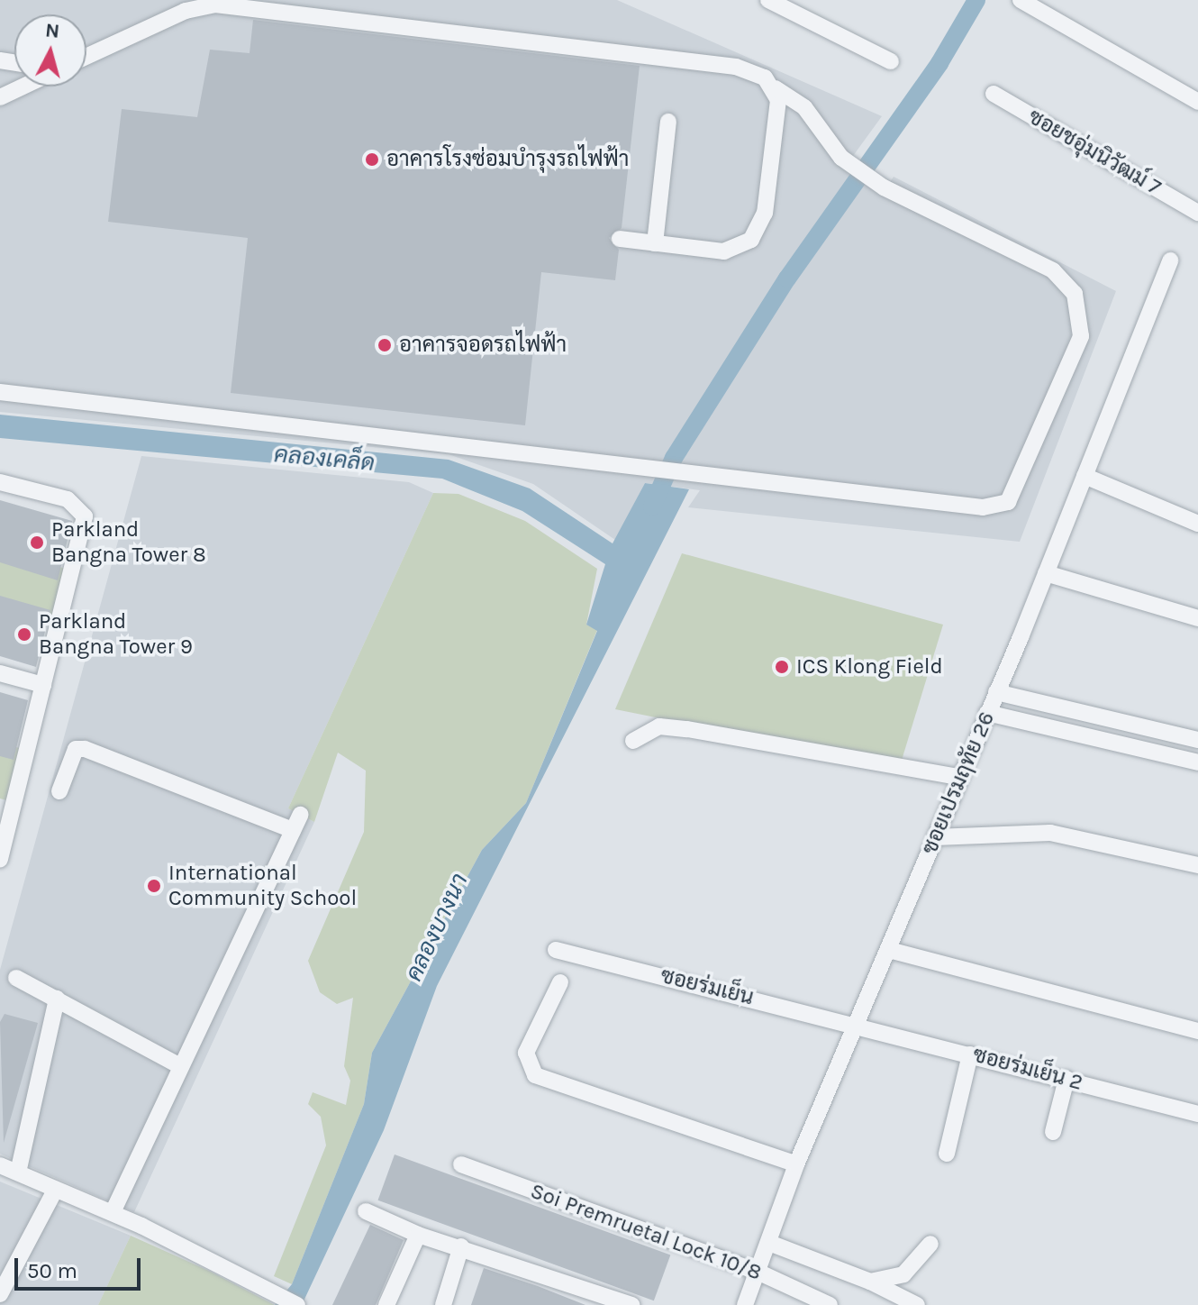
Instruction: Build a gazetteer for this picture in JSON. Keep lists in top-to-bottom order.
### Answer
{
  "streets": {
    "street": [
      "ซอยชอุ่มนิวัฒม์ 7",
      "ซอยเปรมฤทัย 26",
      "ซอยร่มเย็น",
      "ซอยร่มเย็น 2",
      "Soi Premruetal Lock 10/8"
    ]
  },
  "crossings": [
    ["ซอยเปรมฤทัย 26", "ซอยร่มเย็น"],
    ["ซอยเปรมฤทัย 26", "ซอยร่มเย็น 2"],
    ["ซอยเปรมฤทัย 26", "Soi Premruetal Lock 10/8"],
    ["ซอยร่มเย็น", "ซอยร่มเย็น 2"]
  ],
  "water": ["คลองเคล็ด", "คลองบางนา"],
  "places": [
    "อาคารโรงซ่อมบำรุงรถไฟฟ้า",
    "อาคารจอดรถไฟฟ้า",
    "Parkland Bangna Tower 8",
    "Parkland Bangna Tower 9",
    "ICS Klong Field",
    "International Community School"
  ],
  "scale_bar": "50 m",
  "north": "top"
}
